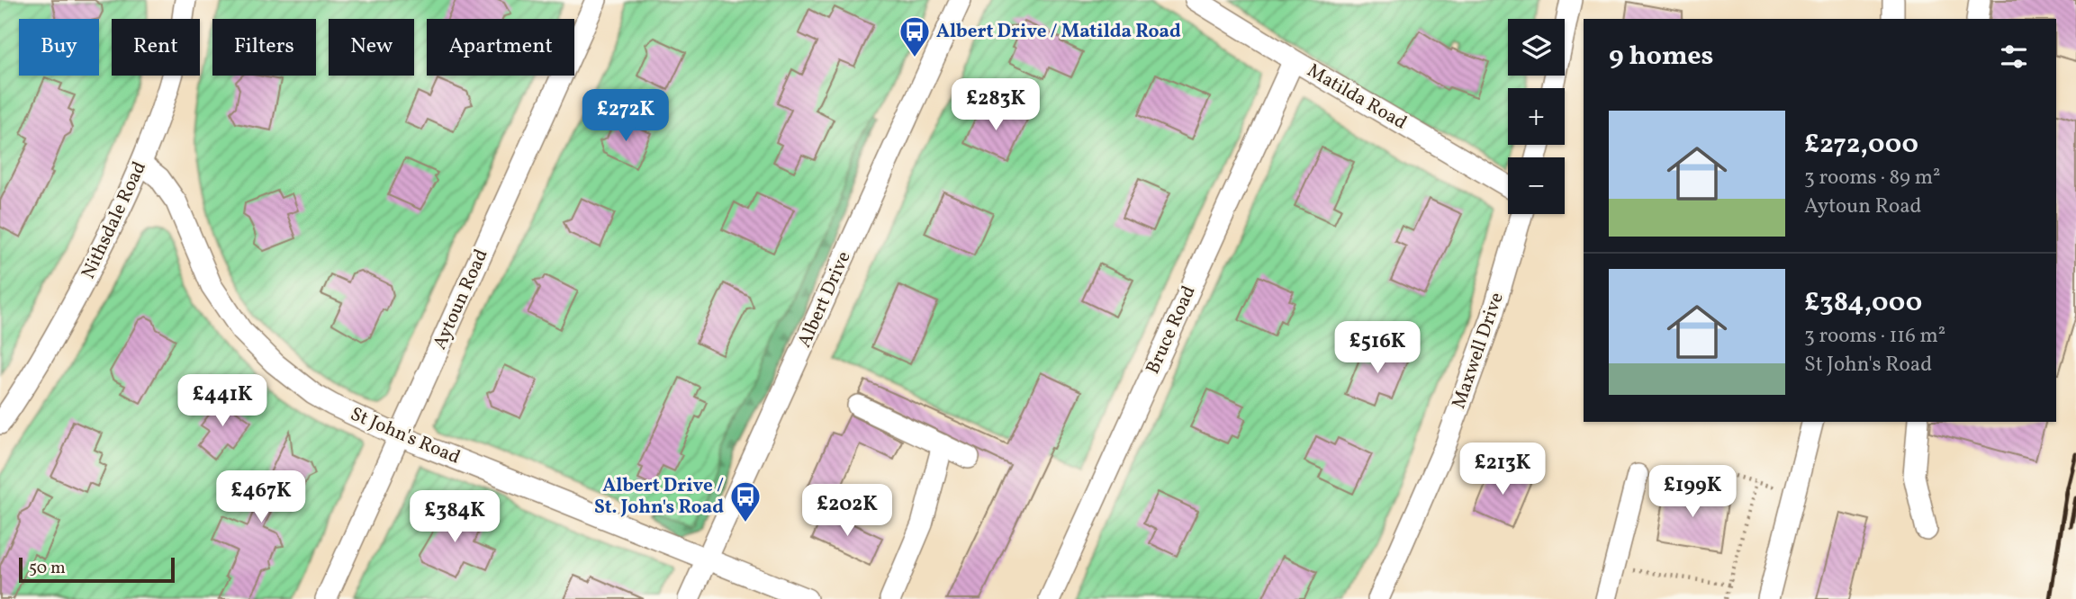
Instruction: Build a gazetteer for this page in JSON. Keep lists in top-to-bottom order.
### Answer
{
  "streets": {
    "street": [
      "Matilda Road",
      "Nithsdale Road",
      "Aytoun Road",
      "Albert Drive",
      "Bruce Road",
      "Maxwell Drive",
      "St John's Road"
    ]
  },
  "crossings": [
    ["Matilda Road", "Bruce Road"],
    ["Nithsdale Road", "St John's Road"],
    ["Aytoun Road", "St John's Road"],
    ["Albert Drive", "St John's Road"]
  ],
  "places": {
    "bus stop": ["Albert Drive / Matilda Road", "Albert Drive / St. John's Road"]
  },
  "scale_bar": "50 m",
  "page": {
    "map_buttons": ["+", "−"],
    "chip": [
      "Buy",
      "Rent",
      "Filters",
      "New",
      "Apartment"
    ],
    "heading": "9 homes",
    "price": [
      "£283K",
      "£272K",
      "£516K",
      "£441K",
      "£213K",
      "£199K",
      "£467K",
      "£202K",
      "£384K"
    ],
    "list": [
      {
        "name": "£272,000",
        "note": "3 rooms · 89 m² · Aytoun Road"
      },
      {
        "name": "£384,000",
        "note": "3 rooms · 116 m² · St John's Road"
      }
    ],
    "scale": "50 m"
  }
}
